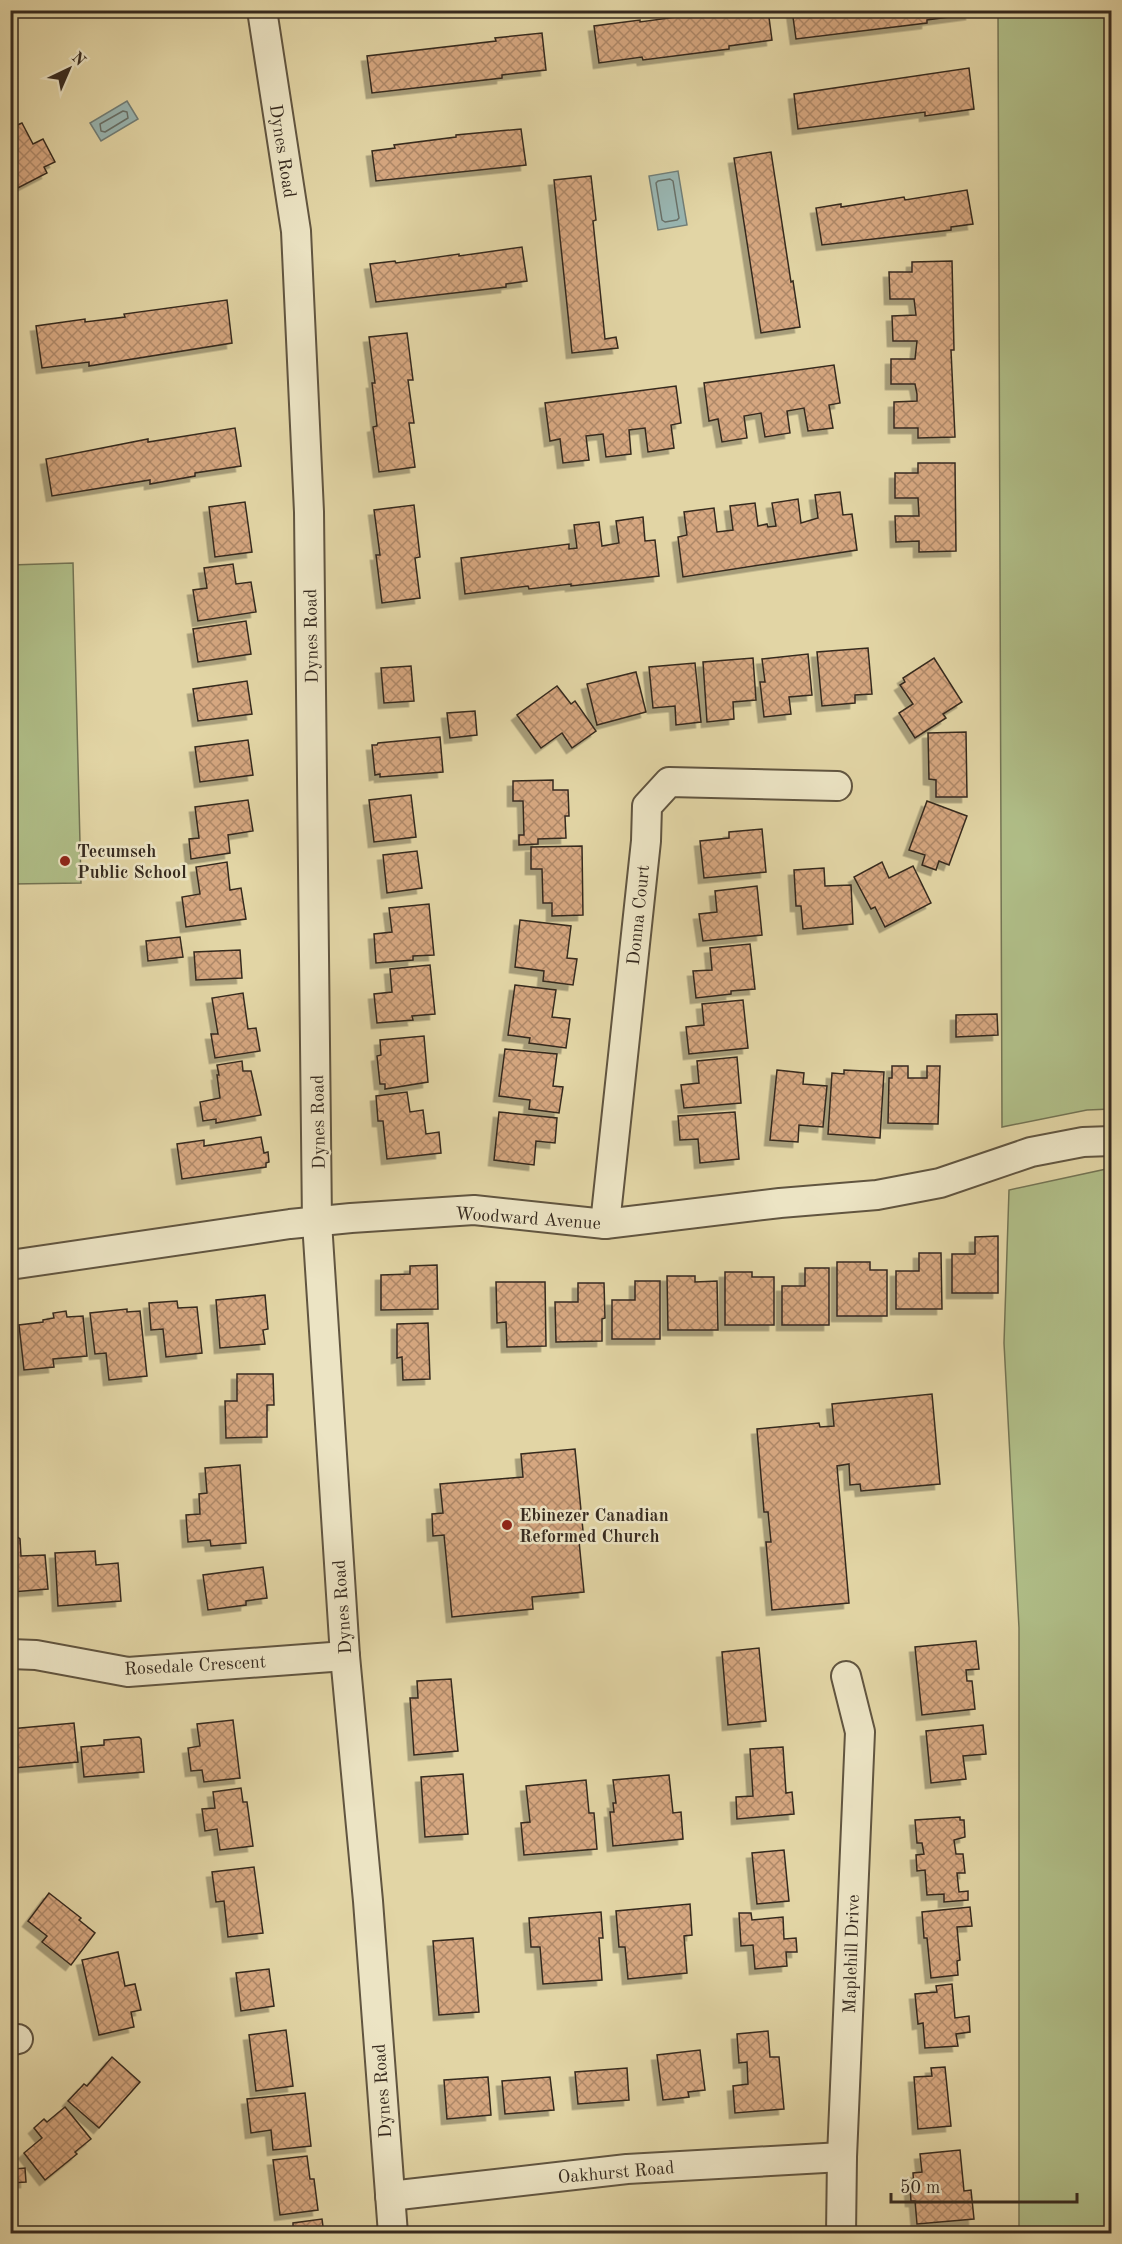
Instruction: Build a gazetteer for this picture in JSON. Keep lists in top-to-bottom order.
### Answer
{
  "streets": {
    "street": [
      "Dynes Road",
      "Donna Court",
      "Woodward Avenue",
      "Rosedale Crescent",
      "Maplehill Drive",
      "Oakhurst Road"
    ]
  },
  "crossings": [
    ["Dynes Road", "Woodward Avenue"],
    ["Dynes Road", "Rosedale Crescent"],
    ["Dynes Road", "Oakhurst Road"],
    ["Donna Court", "Woodward Avenue"],
    ["Maplehill Drive", "Oakhurst Road"]
  ],
  "places": ["Tecumseh Public School", "Ebinezer Canadian Reformed Church"],
  "scale_bar": "50 m",
  "north": "top right"
}
